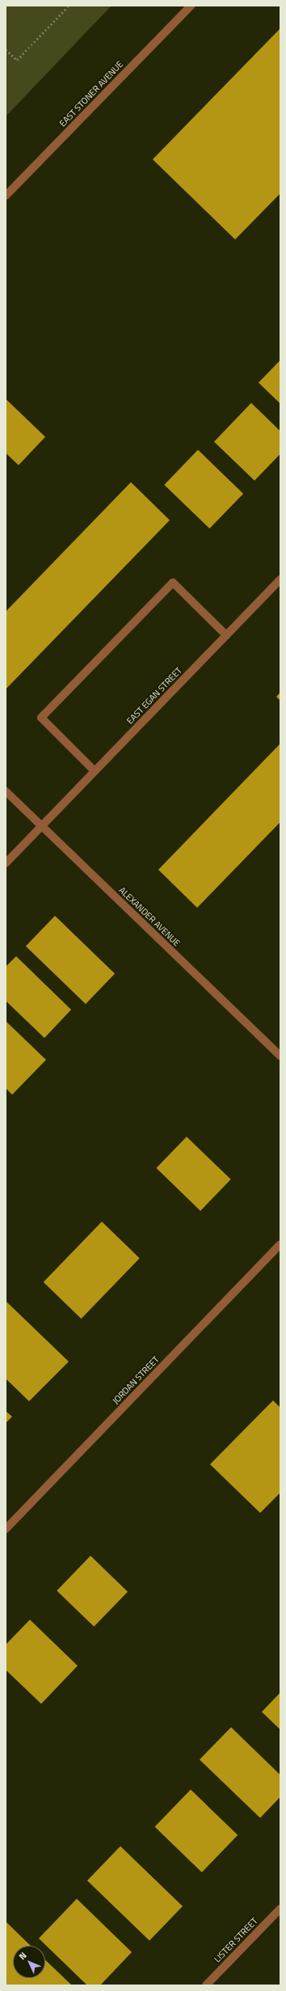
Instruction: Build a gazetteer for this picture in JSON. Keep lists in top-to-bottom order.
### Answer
{
  "streets": {
    "street": [
      "EAST STONER AVENUE",
      "EAST EGAN STREET",
      "ALEXANDER AVENUE",
      "JORDAN STREET",
      "LISTER STREET"
    ]
  },
  "crossings": [
    ["EAST EGAN STREET", "ALEXANDER AVENUE"]
  ],
  "north": "top left"
}
